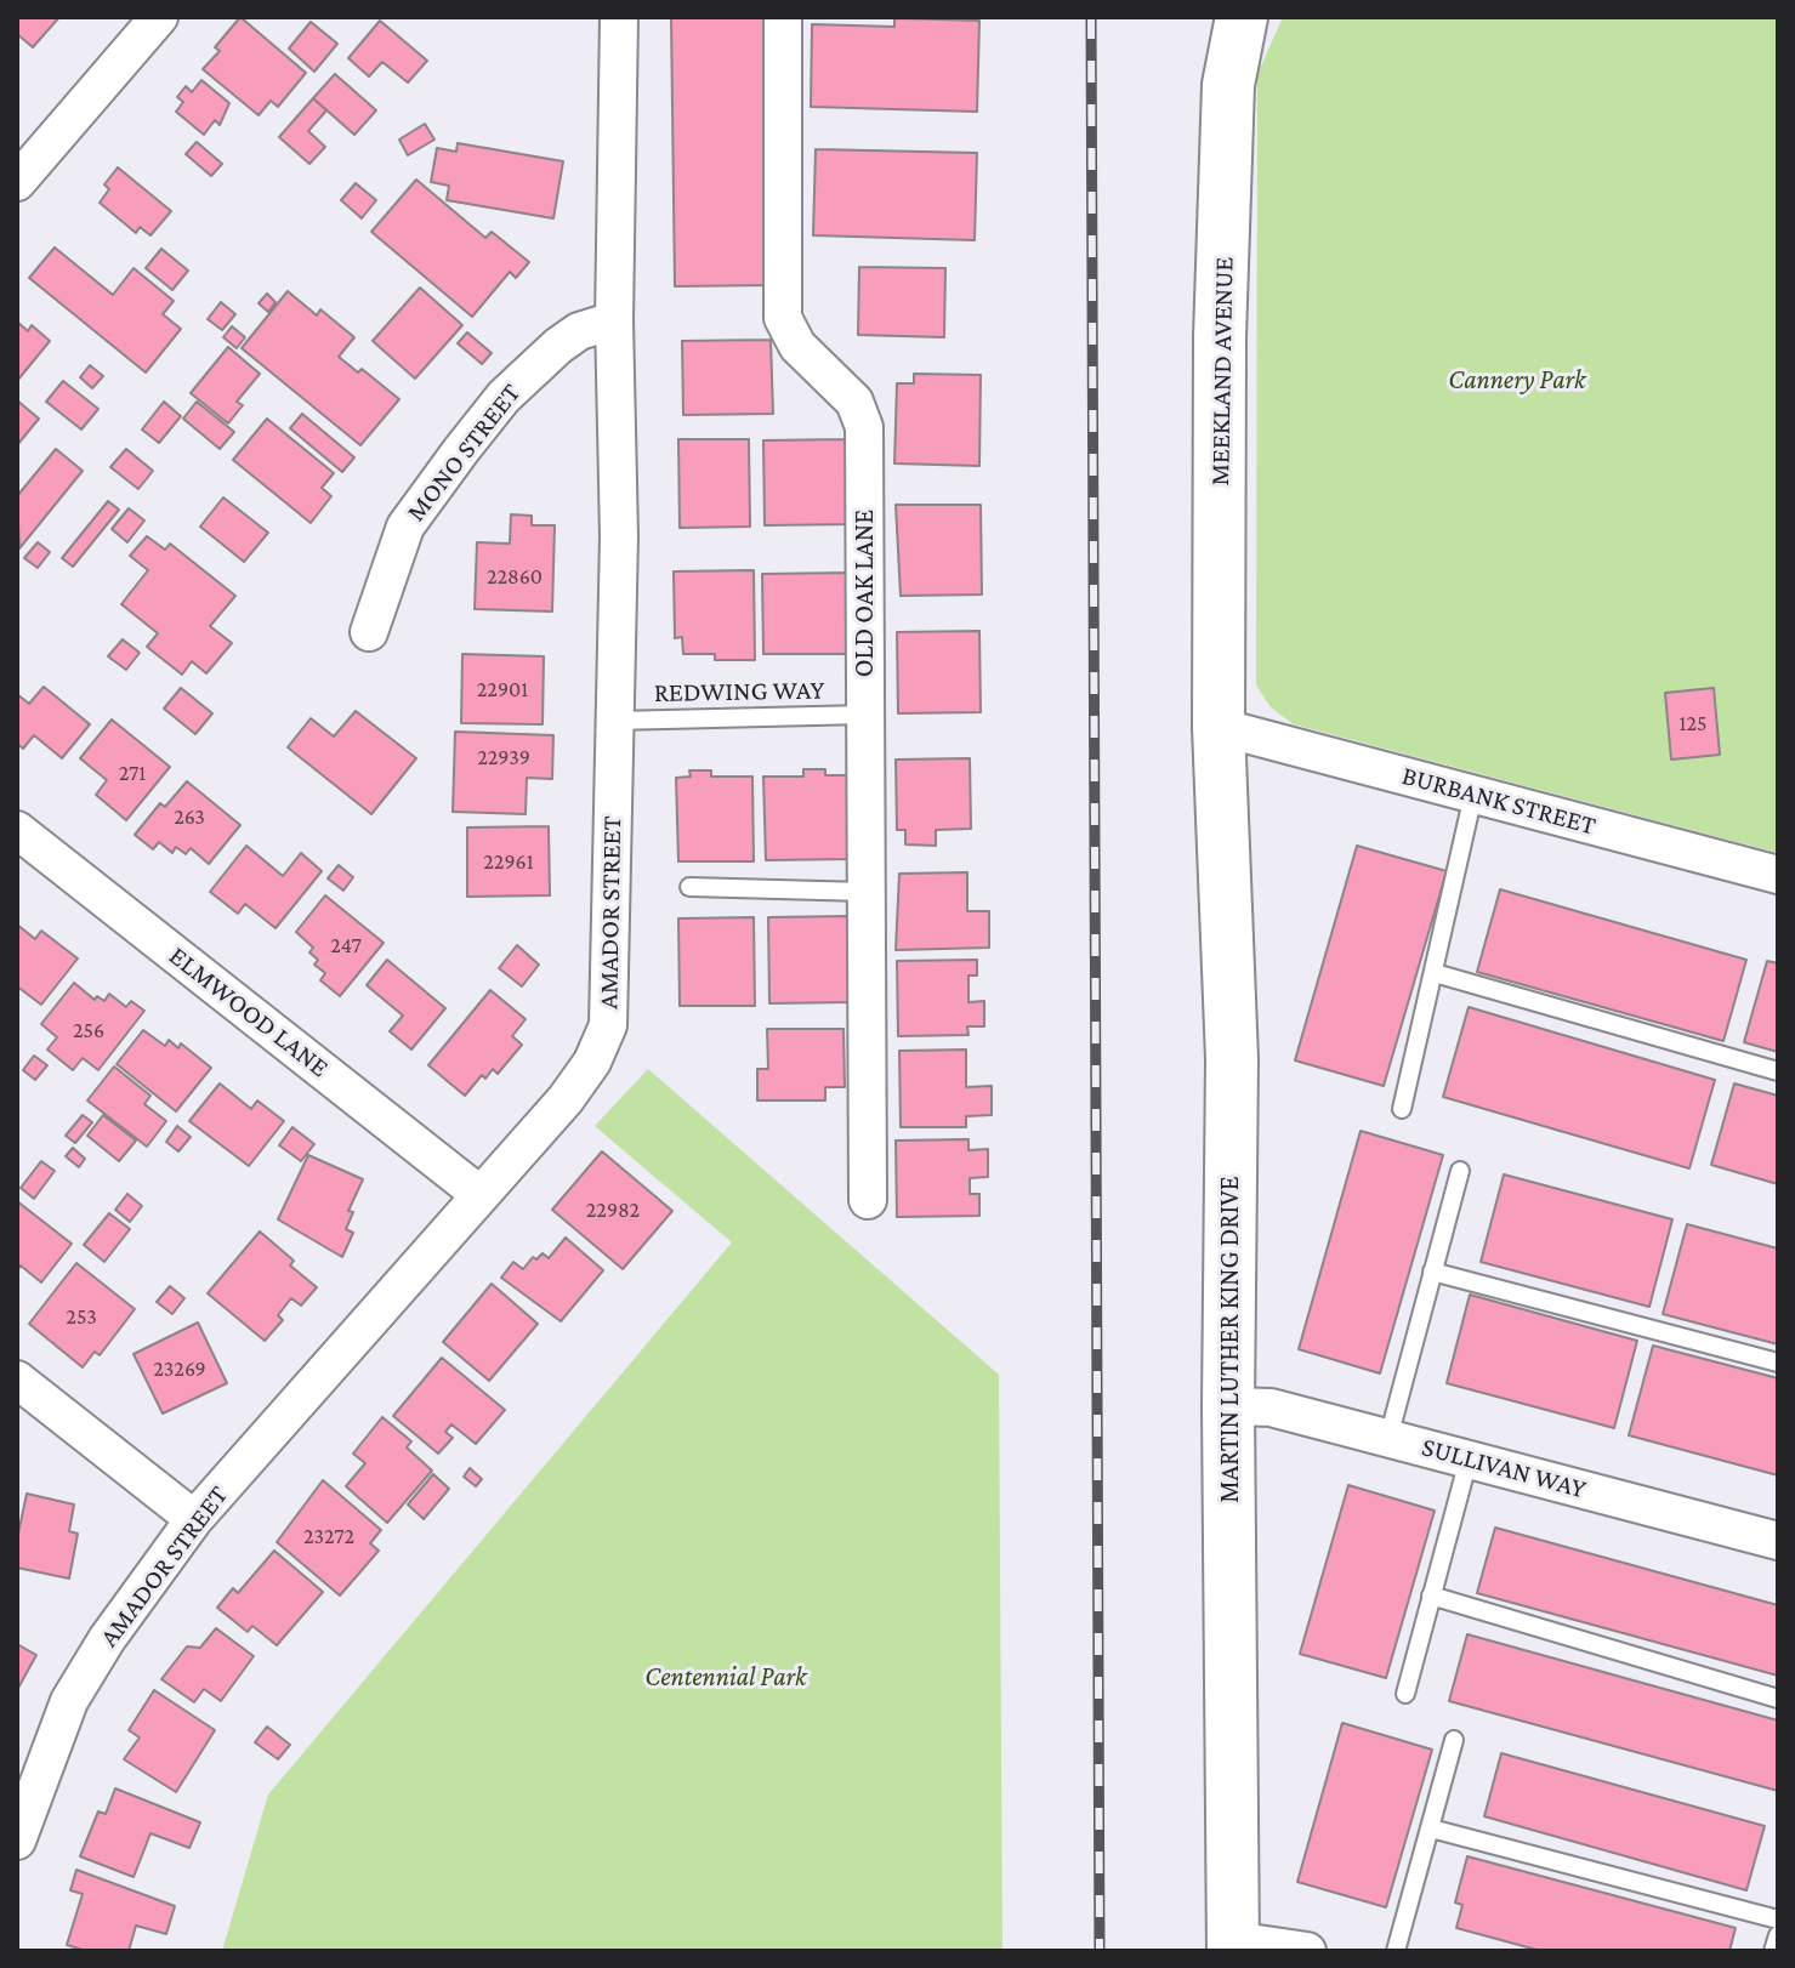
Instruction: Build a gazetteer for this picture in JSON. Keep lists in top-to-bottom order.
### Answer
{
  "streets": {
    "street": [
      "MEEKLAND AVENUE",
      "MONO STREET",
      "OLD OAK LANE",
      "BURBANK STREET",
      "AMADOR STREET",
      "ELMWOOD LANE",
      "MARTIN LUTHER KING DRIVE",
      "SULLIVAN WAY"
    ],
    "lane": ["REDWING WAY"]
  },
  "crossings": [
    ["MEEKLAND AVENUE", "BURBANK STREET"],
    ["MEEKLAND AVENUE", "MARTIN LUTHER KING DRIVE"],
    ["MONO STREET", "AMADOR STREET"],
    ["OLD OAK LANE", "REDWING WAY"],
    ["REDWING WAY", "AMADOR STREET"],
    ["BURBANK STREET", "MARTIN LUTHER KING DRIVE"],
    ["AMADOR STREET", "ELMWOOD LANE"],
    ["MARTIN LUTHER KING DRIVE", "SULLIVAN WAY"]
  ],
  "parks": ["Cannery Park", "Centennial Park"],
  "house_numbers": [
    "22860",
    "22901",
    "125",
    "22939",
    "271",
    "263",
    "22961",
    "247",
    "256",
    "22982",
    "253",
    "23269",
    "23272"
  ]
}
